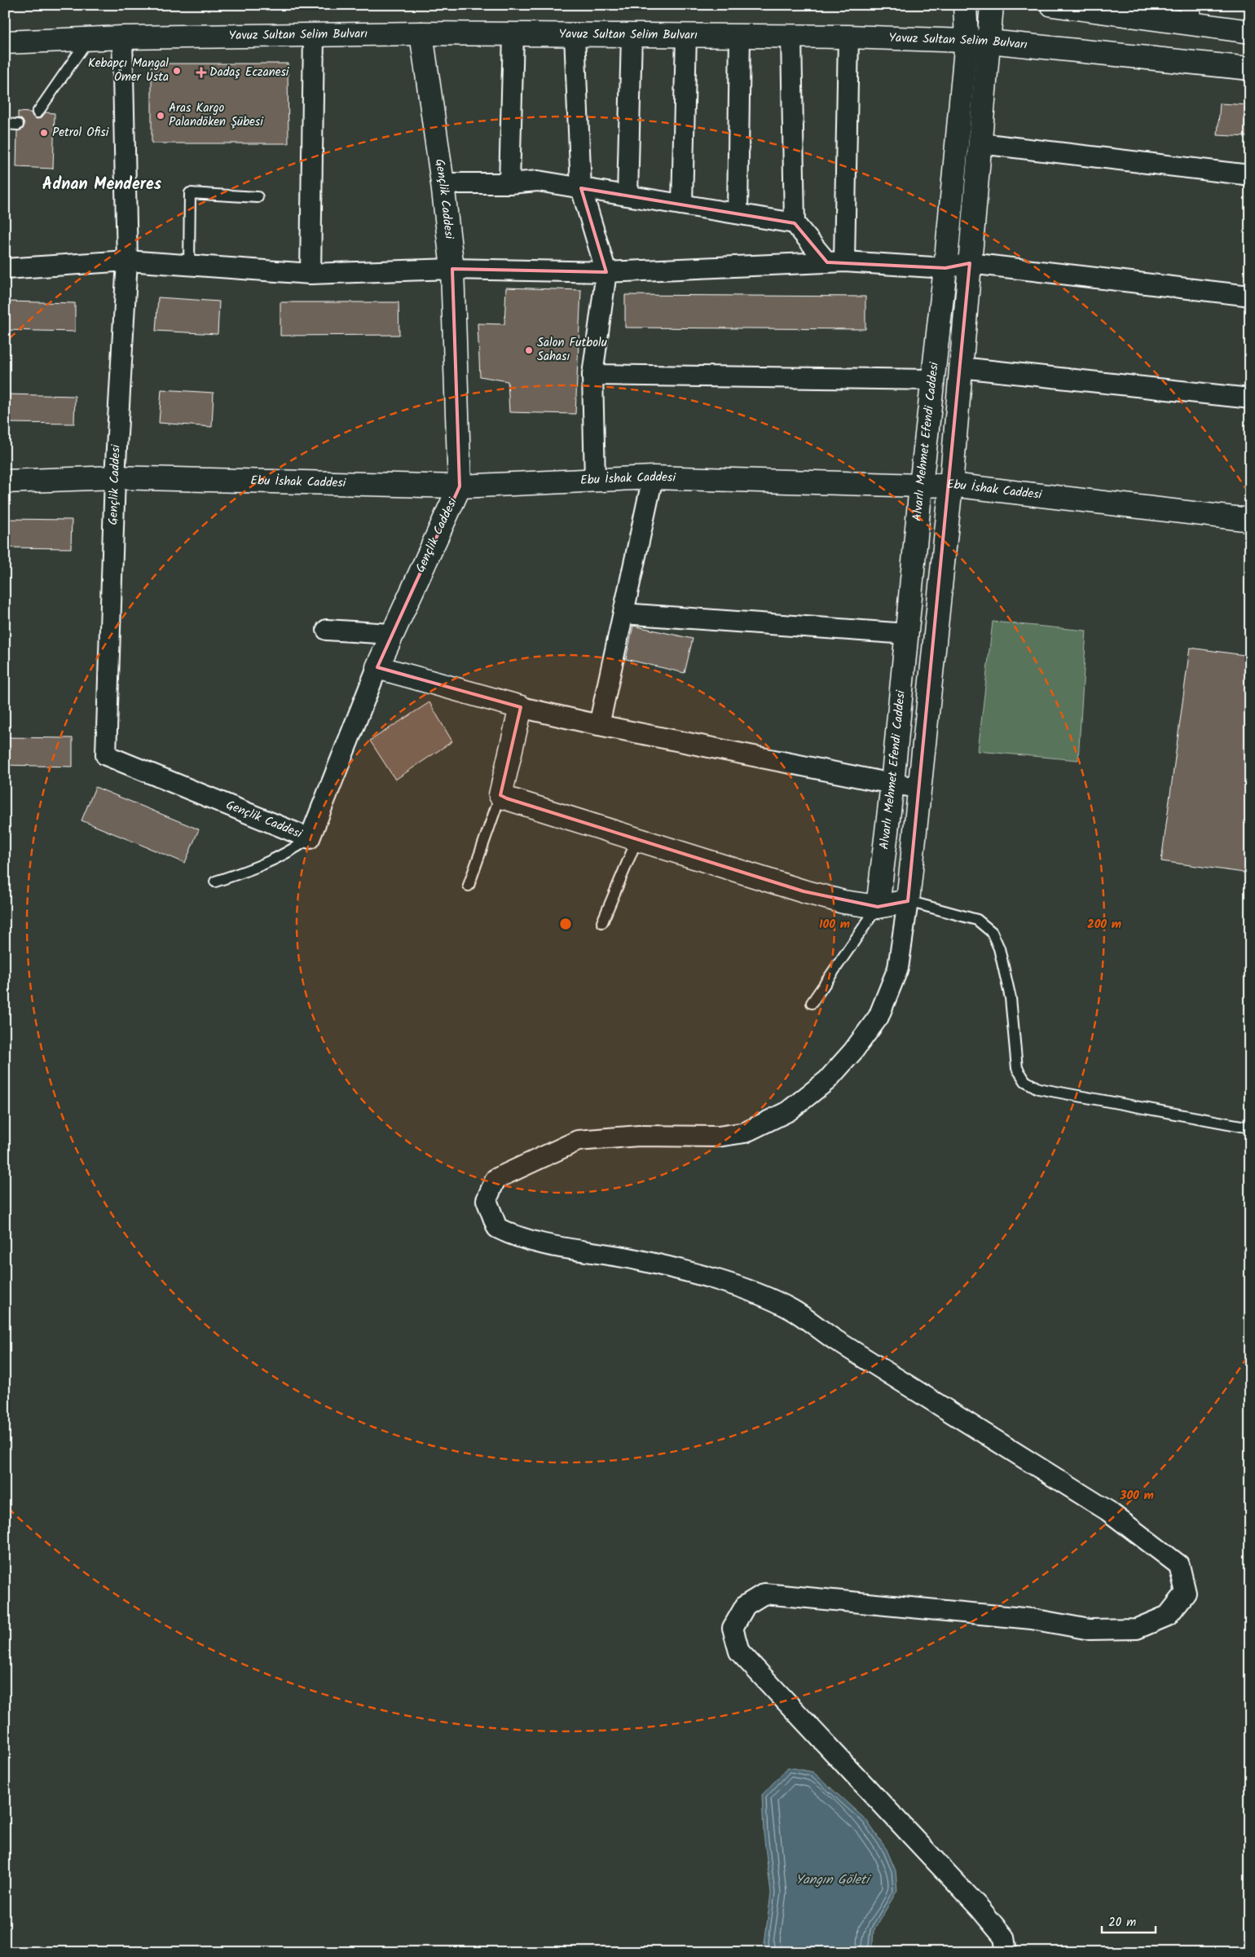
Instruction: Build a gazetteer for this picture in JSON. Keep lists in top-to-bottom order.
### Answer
{
  "streets": {
    "street": [
      "Yavuz Sultan Selim Bulvarı",
      "Gençlik Caddesi",
      "Alvarlı Mehmet Efendi Caddesi",
      "Ebu İshak Caddesi"
    ]
  },
  "crossings": [
    ["Yavuz Sultan Selim Bulvarı", "Gençlik Caddesi"],
    ["Yavuz Sultan Selim Bulvarı", "Alvarlı Mehmet Efendi Caddesi"],
    ["Gençlik Caddesi", "Ebu İshak Caddesi"],
    ["Alvarlı Mehmet Efendi Caddesi", "Ebu İshak Caddesi"]
  ],
  "districts": ["Adnan Menderes"],
  "water": ["Yangın Göleti"],
  "places": {
    "other": [
      "Kebapçı Mangal Ömer Usta",
      "Aras Kargo Palandöken Şübesi",
      "Petrol Ofisi",
      "Salon Futbolu Sahası"
    ],
    "health": ["Dadaş Eczanesi"]
  },
  "scale_bar": "20 m",
  "rings": ["100 m", "200 m", "300 m"]
}
